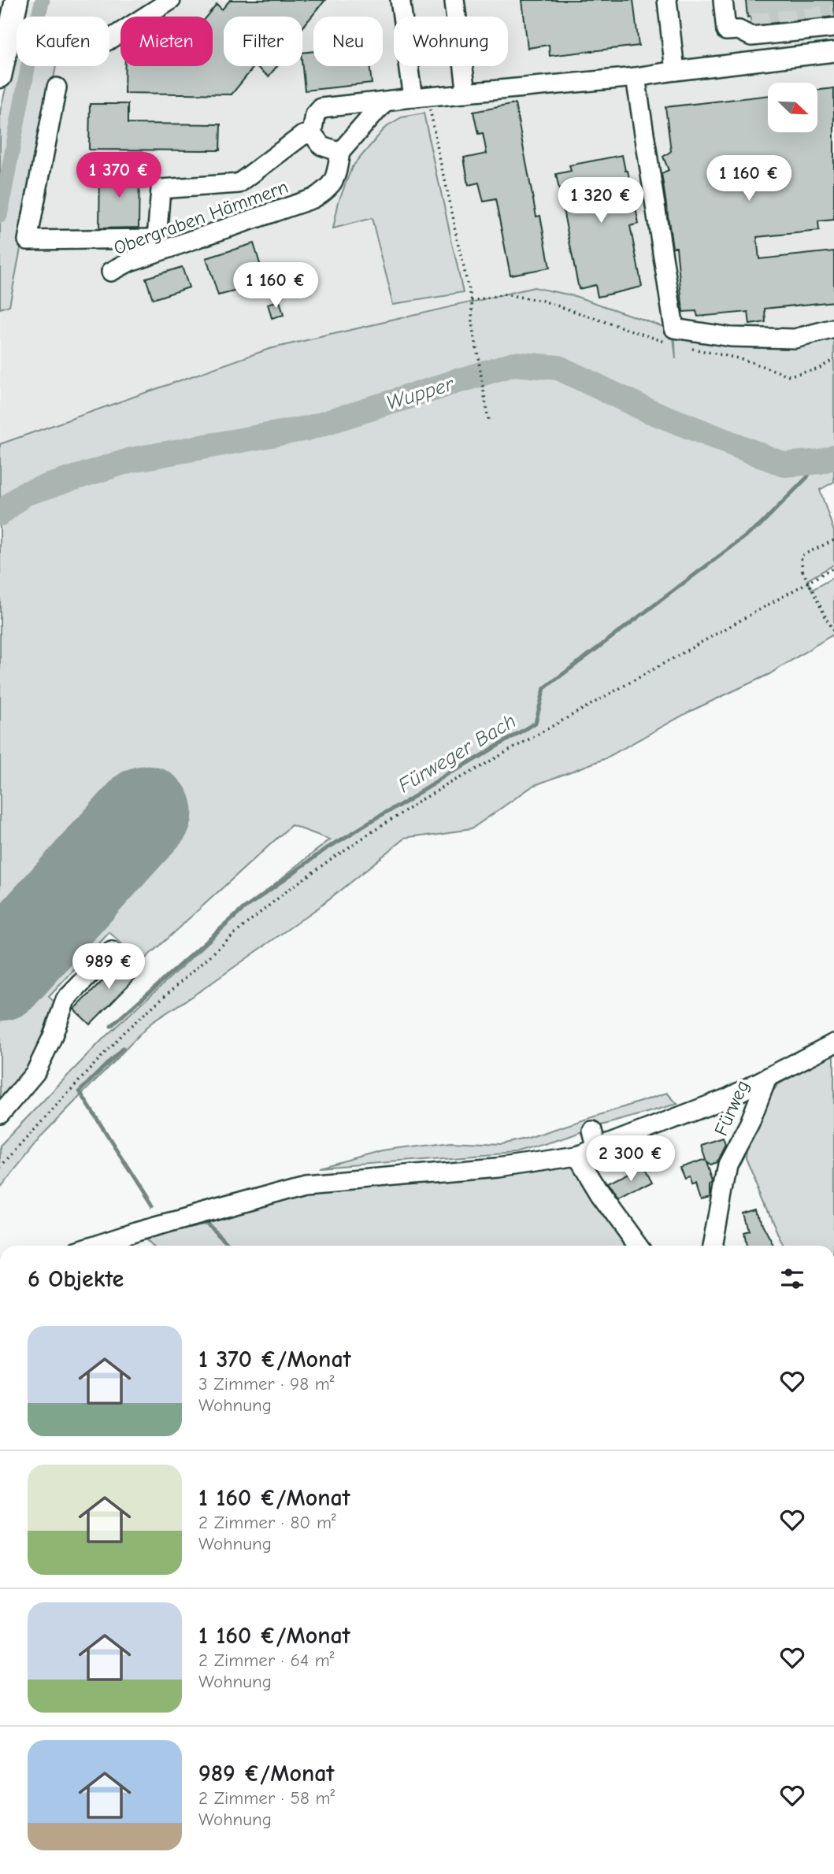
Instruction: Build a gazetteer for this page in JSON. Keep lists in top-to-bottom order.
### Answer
{
  "streets": {
    "street": ["Obergraben Hämmern", "Fürweg"]
  },
  "water": ["Wupper", "Fürweger Bach"],
  "north": "bottom right",
  "page": {
    "chip": [
      "Kaufen",
      "Mieten",
      "Filter",
      "Neu",
      "Wohnung"
    ],
    "price": [
      "1 370 €",
      "1 160 €",
      "1 320 €",
      "1 160 €",
      "989 €",
      "2 300 €"
    ],
    "heading": "6 Objekte",
    "list": [
      {
        "name": "1 370 €/Monat",
        "note": "3 Zimmer · 98 m² · Wohnung"
      },
      {
        "name": "1 160 €/Monat",
        "note": "2 Zimmer · 80 m² · Wohnung"
      },
      {
        "name": "1 160 €/Monat",
        "note": "2 Zimmer · 64 m² · Wohnung"
      },
      {
        "name": "989 €/Monat",
        "note": "2 Zimmer · 58 m² · Wohnung"
      }
    ]
  }
}
